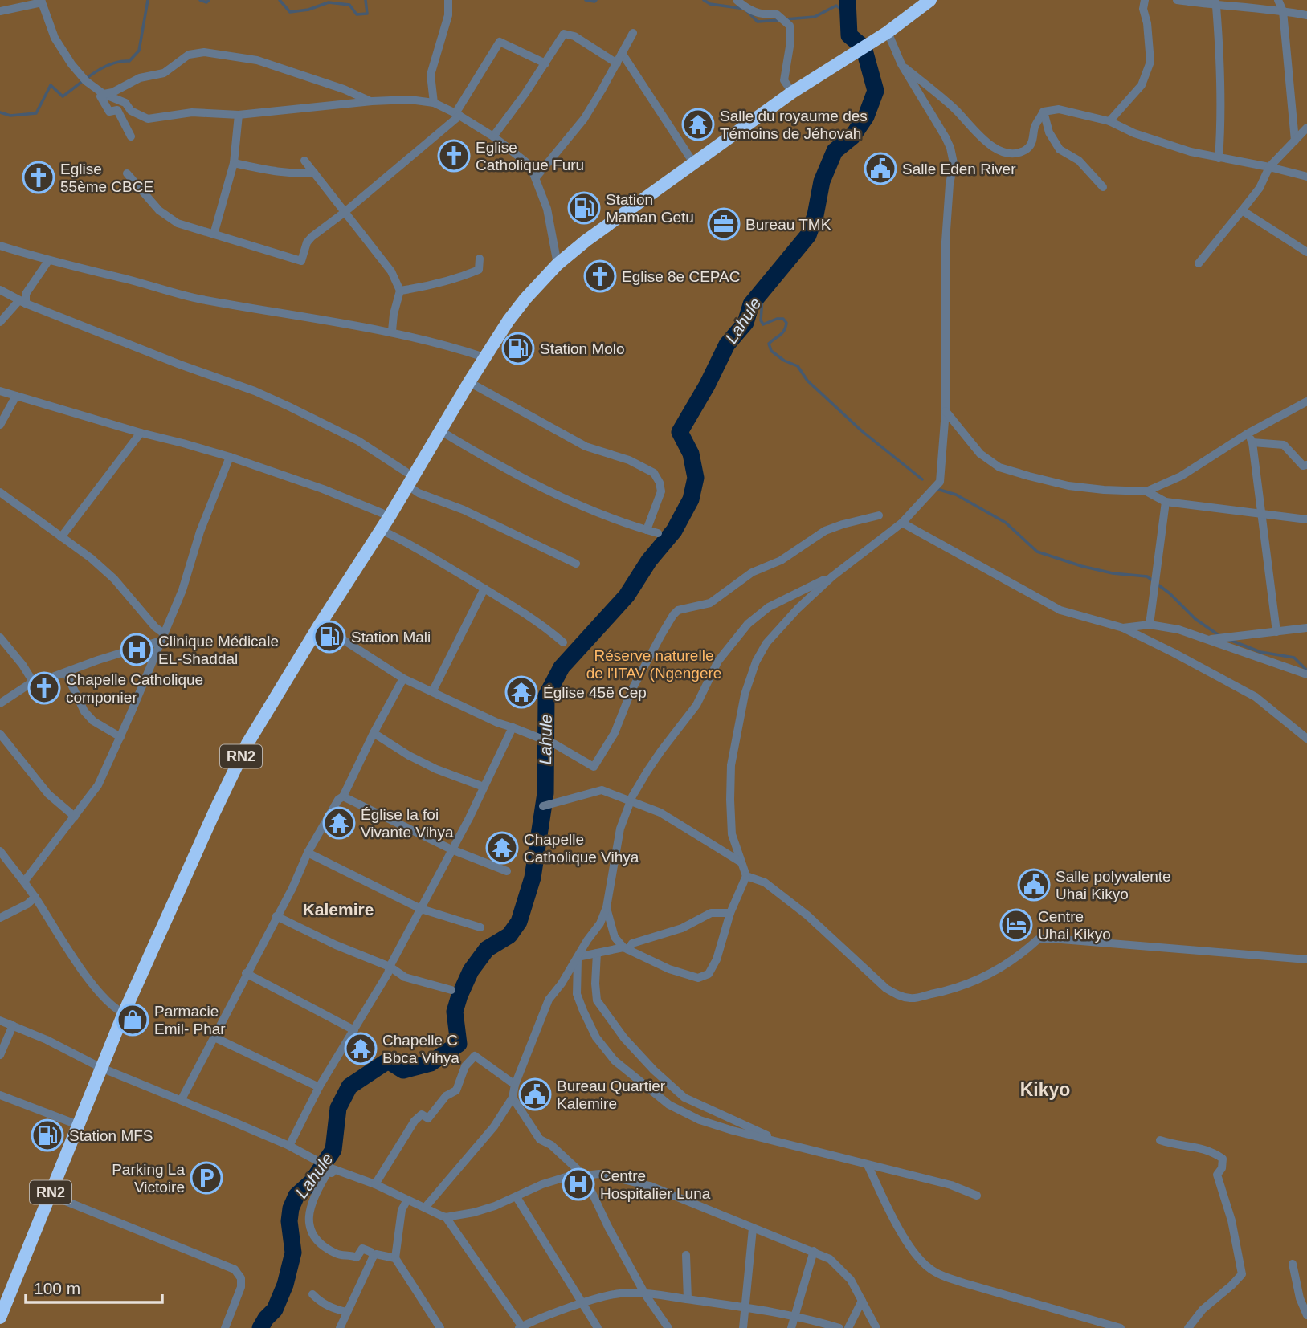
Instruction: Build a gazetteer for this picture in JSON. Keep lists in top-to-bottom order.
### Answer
{
  "streets": {
    "highway": ["RN2"]
  },
  "districts": ["Kalemire", "Kikyo"],
  "water": ["Lahule"],
  "parks": ["Réserve naturelle de l'ITAV (Ngengere"],
  "places": {
    "temple": [
      "Salle du royaume des Témoins de Jéhovah",
      "Église 45ē Cep",
      "Église la foi Vivante Vihya",
      "Chapelle Catholique Vihya",
      "Chapelle C Bbca Vihya"
    ],
    "church": [
      "Eglise Catholique Furu",
      "Eglise 55ème CBCE",
      "Eglise 8e CEPAC",
      "Chapelle Catholique componier"
    ],
    "public building": ["Salle Eden River", "Salle polyvalente Uhai Kikyo", "Bureau Quartier Kalemire"],
    "fuel station": [
      "Station Maman Getu",
      "Station Molo",
      "Station Mali",
      "Station MFS"
    ],
    "office": ["Bureau TMK"],
    "hospital": ["Clinique Médicale EL-Shaddal", "Centre Hospitalier Luna"],
    "hotel": ["Centre Uhai Kikyo"],
    "shop": ["Parmacie Emil- Phar"],
    "parking": ["Parking La Victoire"]
  },
  "scale_bar": "100 m"
}
